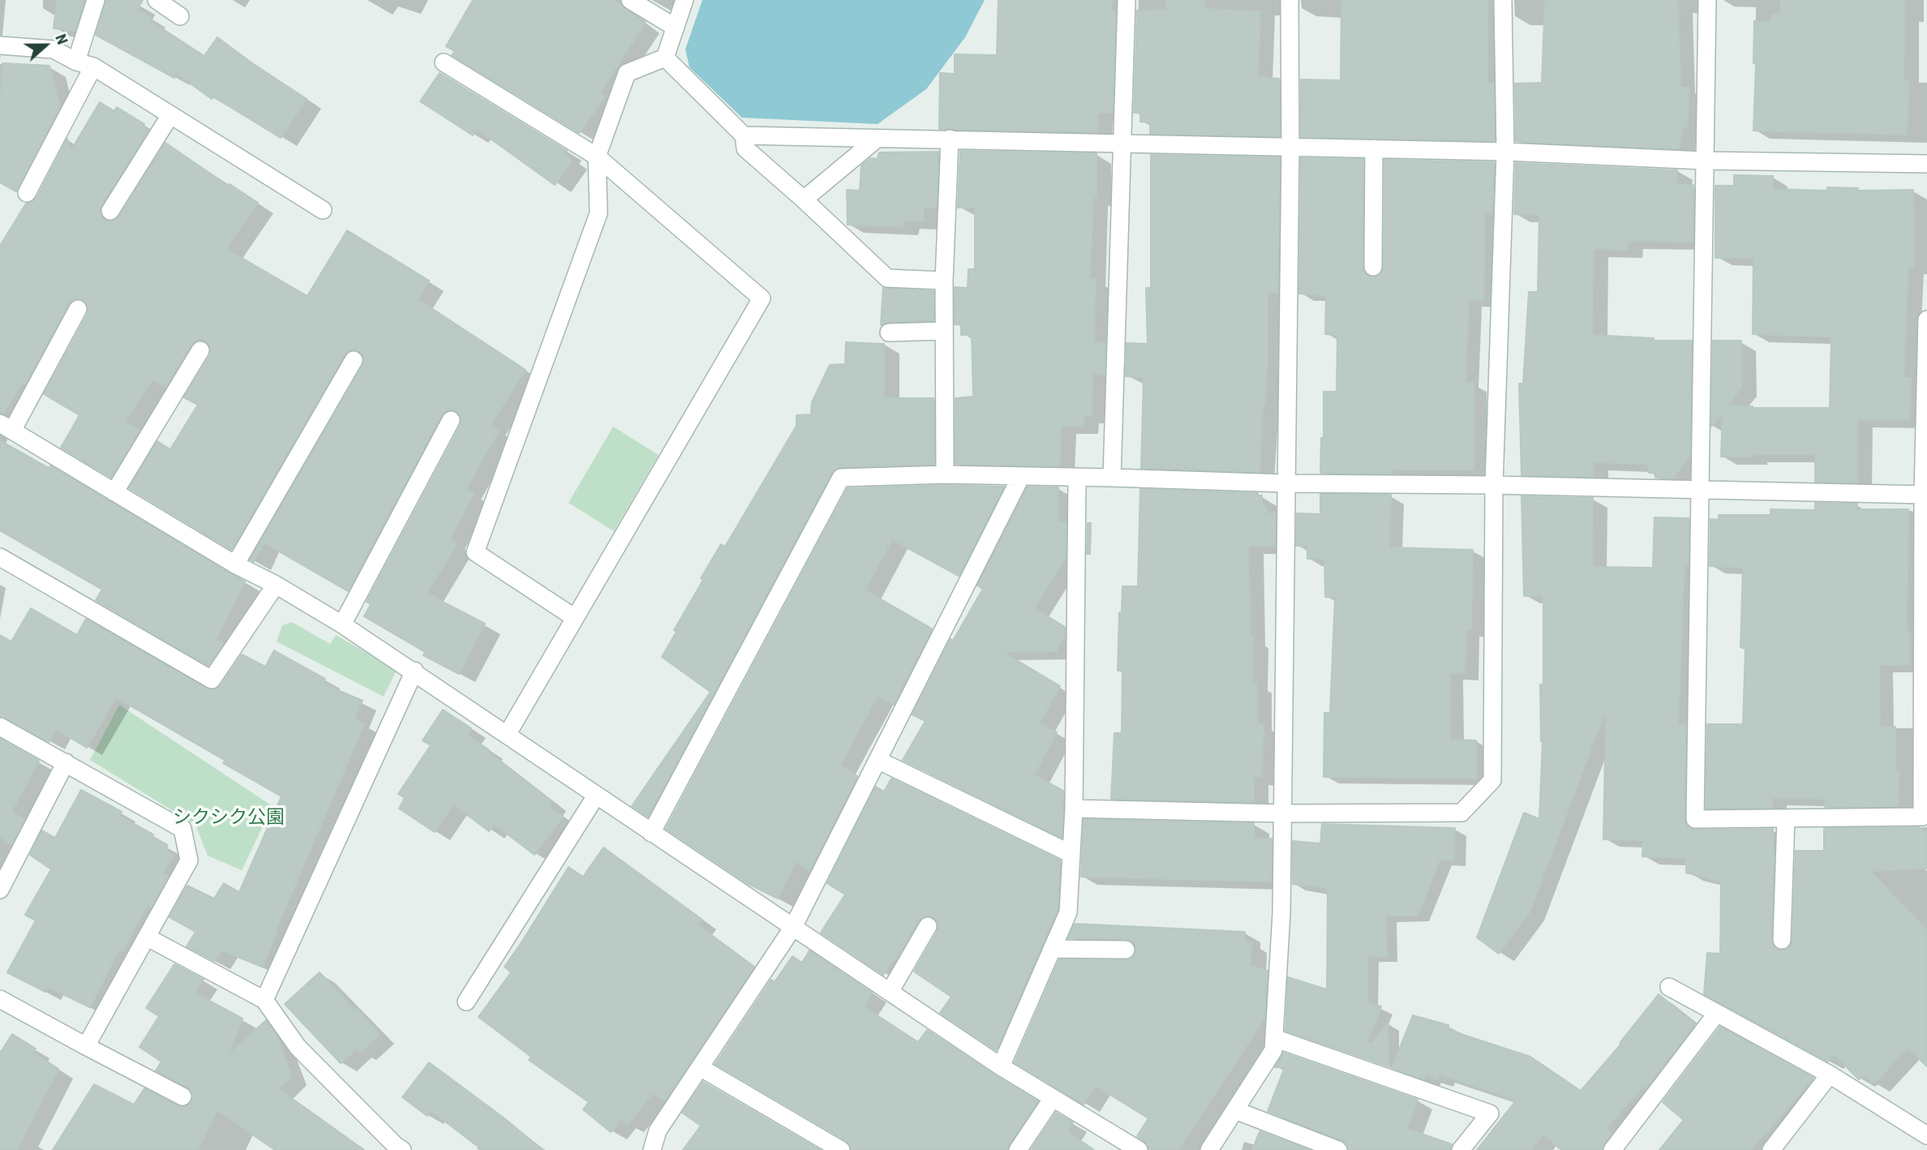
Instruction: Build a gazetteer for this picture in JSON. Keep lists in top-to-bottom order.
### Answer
{
  "parks": ["シクシク公園"],
  "north": "right"
}
